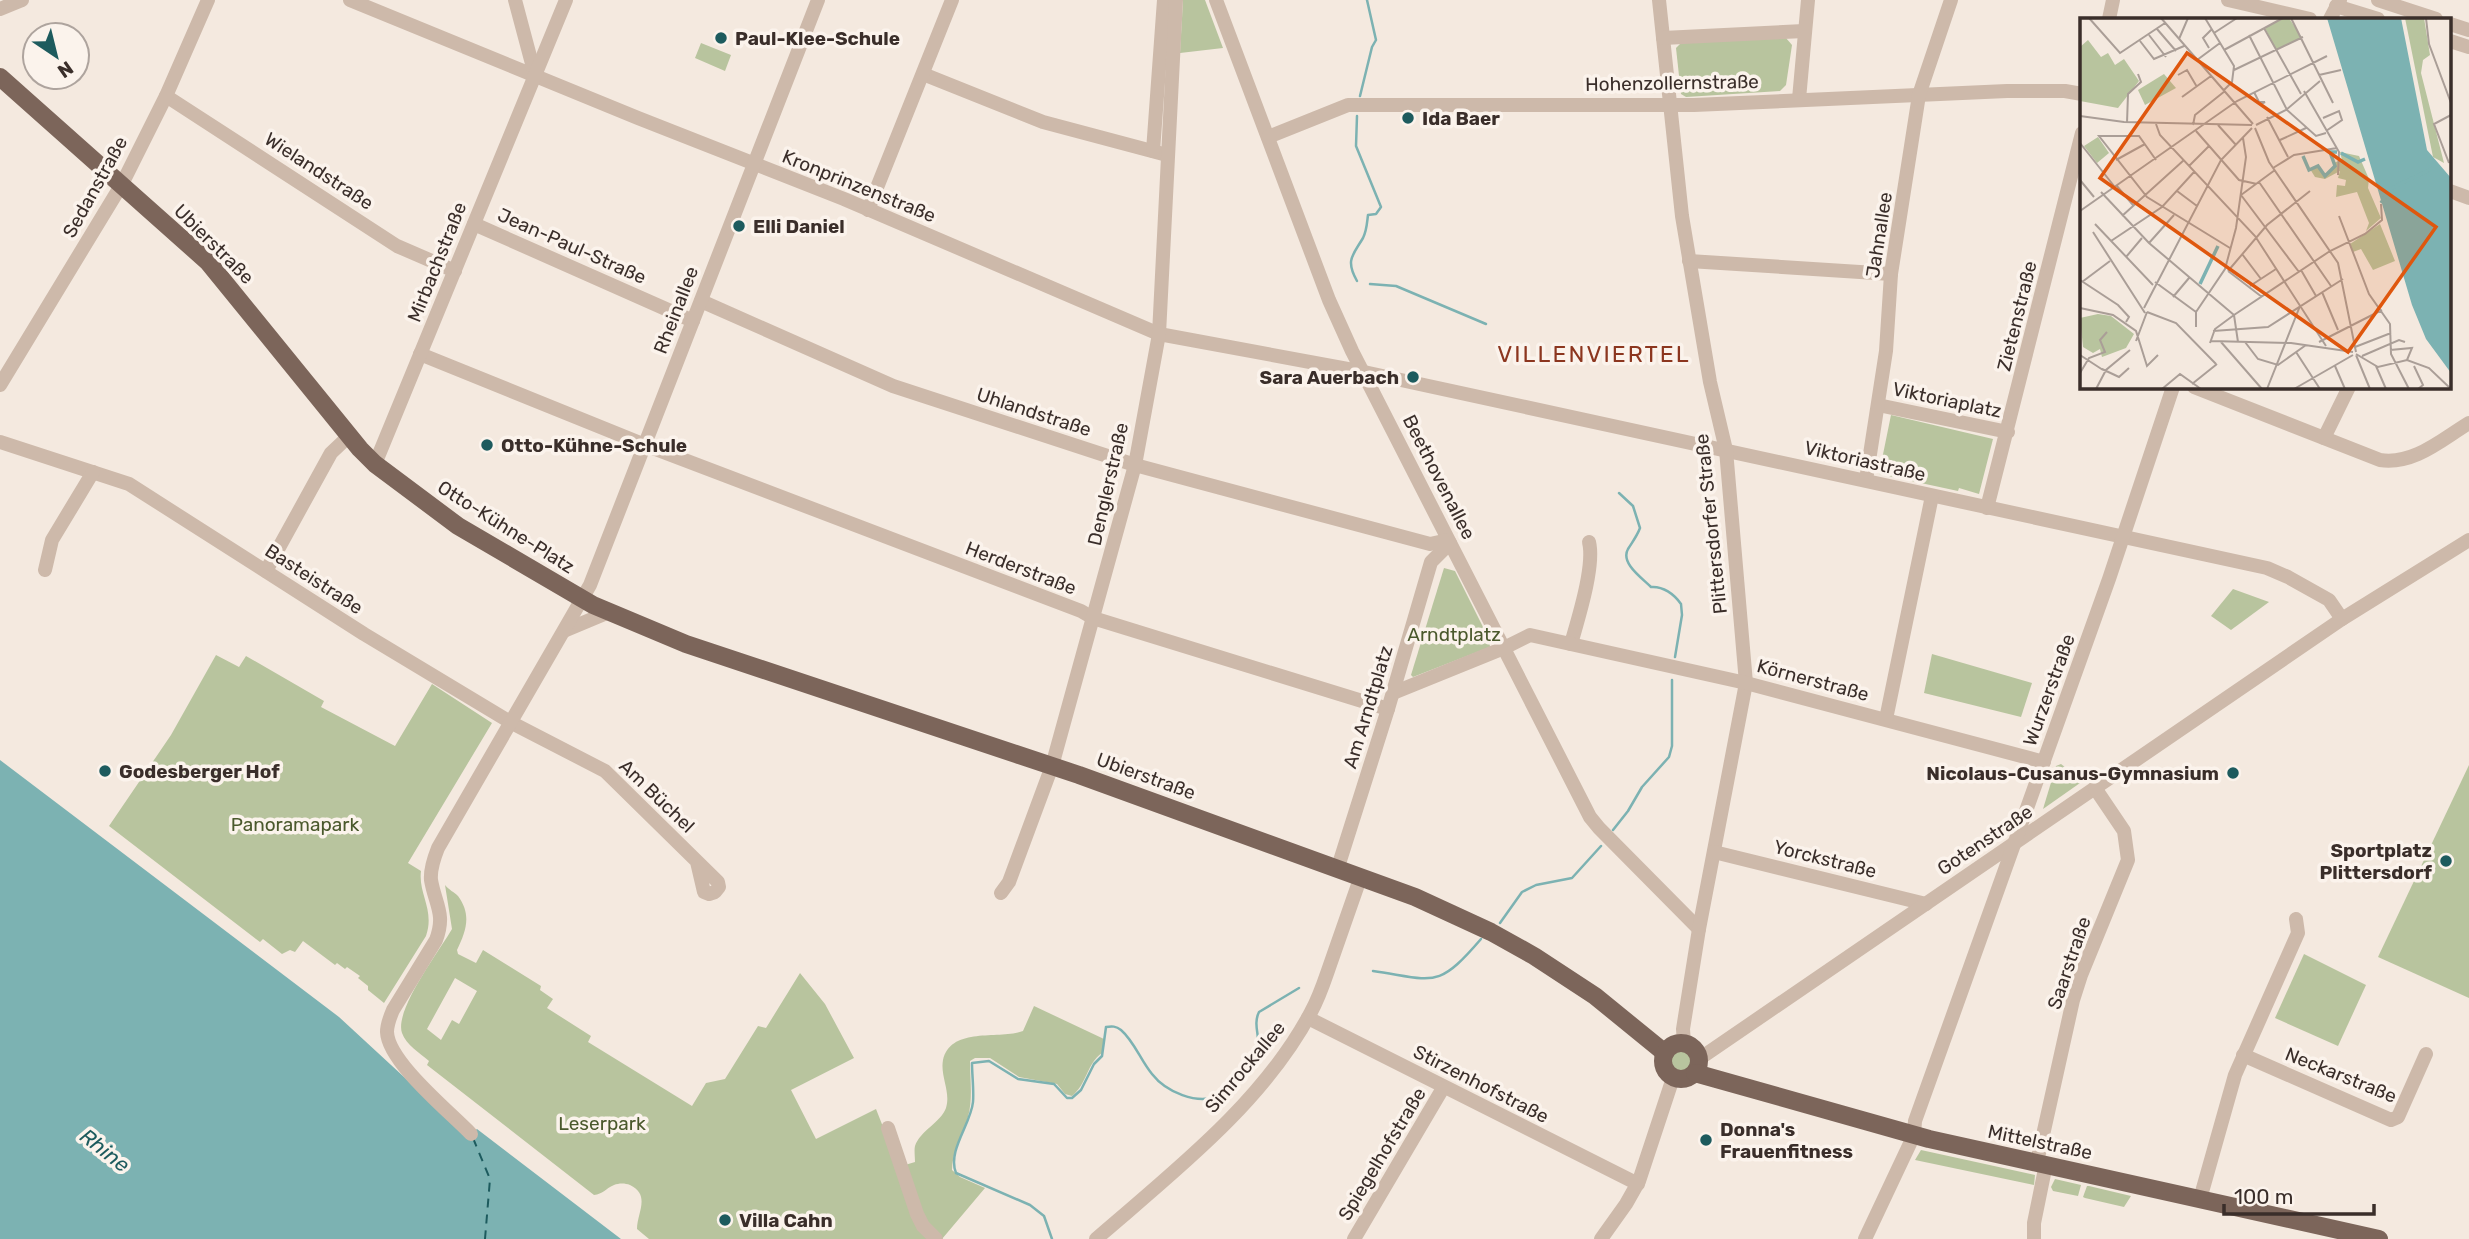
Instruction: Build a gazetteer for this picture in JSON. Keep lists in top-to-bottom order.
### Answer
{
  "streets": {
    "main road": ["Ubierstraße", "Otto-Kühne-Platz", "Mittelstraße"],
    "street": [
      "Hohenzollernstraße",
      "Wielandstraße",
      "Kronprinzenstraße",
      "Sedanstraße",
      "Jahnallee",
      "Jean-Paul-Straße",
      "Mirbachstraße",
      "Rheinallee",
      "Zietenstraße",
      "Viktoriaplatz",
      "Uhlandstraße",
      "Viktoriastraße",
      "Beethovenallee",
      "Denglerstraße",
      "Plittersdorfer Straße",
      "Herderstraße",
      "Basteistraße",
      "Körnerstraße",
      "Wurzerstraße",
      "Am Arndtplatz",
      "Am Büchel",
      "Gotenstraße",
      "Yorckstraße",
      "Saarstraße",
      "Simrockallee",
      "Neckarstraße",
      "Stirzenhofstraße",
      "Spiegelhofstraße"
    ]
  },
  "crossings": [
    ["Hohenzollernstraße", "Jahnallee"],
    ["Hohenzollernstraße", "Beethovenallee"],
    ["Hohenzollernstraße", "Plittersdorfer Straße"],
    ["Wielandstraße", "Sedanstraße"],
    ["Wielandstraße", "Mirbachstraße"],
    ["Kronprinzenstraße", "Mirbachstraße"],
    ["Kronprinzenstraße", "Rheinallee"],
    ["Kronprinzenstraße", "Viktoriastraße"],
    ["Kronprinzenstraße", "Beethovenallee"],
    ["Kronprinzenstraße", "Denglerstraße"],
    ["Sedanstraße", "Ubierstraße"],
    ["Jahnallee", "Viktoriaplatz"],
    ["Jahnallee", "Viktoriastraße"],
    ["Ubierstraße", "Mirbachstraße"],
    ["Ubierstraße", "Rheinallee"],
    ["Ubierstraße", "Denglerstraße"],
    ["Ubierstraße", "Plittersdorfer Straße"],
    ["Ubierstraße", "Otto-Kühne-Platz"],
    ["Ubierstraße", "Am Arndtplatz"],
    ["Ubierstraße", "Gotenstraße"],
    ["Ubierstraße", "Simrockallee"],
    ["Ubierstraße", "Mittelstraße"],
    ["Jean-Paul-Straße", "Mirbachstraße"],
    ["Jean-Paul-Straße", "Rheinallee"],
    ["Mirbachstraße", "Otto-Kühne-Platz"],
    ["Rheinallee", "Uhlandstraße"],
    ["Rheinallee", "Otto-Kühne-Platz"],
    ["Rheinallee", "Herderstraße"],
    ["Rheinallee", "Basteistraße"],
    ["Rheinallee", "Am Büchel"],
    ["Zietenstraße", "Viktoriaplatz"],
    ["Zietenstraße", "Viktoriastraße"],
    ["Uhlandstraße", "Beethovenallee"],
    ["Uhlandstraße", "Denglerstraße"],
    ["Uhlandstraße", "Am Arndtplatz"],
    ["Viktoriastraße", "Beethovenallee"],
    ["Viktoriastraße", "Plittersdorfer Straße"],
    ["Viktoriastraße", "Wurzerstraße"],
    ["Viktoriastraße", "Gotenstraße"],
    ["Beethovenallee", "Plittersdorfer Straße"],
    ["Beethovenallee", "Körnerstraße"],
    ["Denglerstraße", "Herderstraße"],
    ["Plittersdorfer Straße", "Körnerstraße"],
    ["Plittersdorfer Straße", "Gotenstraße"],
    ["Plittersdorfer Straße", "Yorckstraße"],
    ["Plittersdorfer Straße", "Mittelstraße"],
    ["Herderstraße", "Am Arndtplatz"],
    ["Basteistraße", "Am Büchel"],
    ["Körnerstraße", "Wurzerstraße"],
    ["Wurzerstraße", "Gotenstraße"],
    ["Wurzerstraße", "Mittelstraße"],
    ["Gotenstraße", "Yorckstraße"],
    ["Gotenstraße", "Saarstraße"],
    ["Gotenstraße", "Mittelstraße"],
    ["Saarstraße", "Mittelstraße"],
    ["Simrockallee", "Stirzenhofstraße"],
    ["Stirzenhofstraße", "Spiegelhofstraße"]
  ],
  "districts": ["VILLENVIERTEL"],
  "water": ["Rhine"],
  "parks": ["Arndtplatz", "Panoramapark", "Leserpark"],
  "places": [
    "Paul-Klee-Schule",
    "Ida Baer",
    "Elli Daniel",
    "Sara Auerbach",
    "Otto-Kühne-Schule",
    "Godesberger Hof",
    "Nicolaus-Cusanus-Gymnasium",
    "Sportplatz Plittersdorf",
    "Donna's Frauenfitness",
    "Villa Cahn"
  ],
  "scale_bar": "100 m",
  "north": "bottom right"
}
